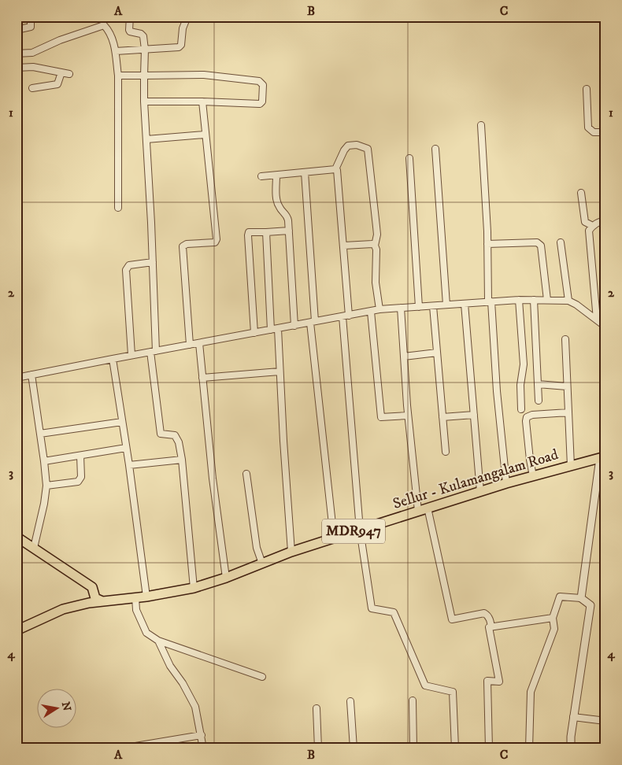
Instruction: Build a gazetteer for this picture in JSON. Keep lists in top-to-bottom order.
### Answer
{
  "streets": {
    "main road": ["Sellur - Kulamangalam Road", "MDR947"]
  },
  "north": "right",
  "grid": {
    "columns": ["A", "B", "C"],
    "rows": [
      "1",
      "2",
      "3",
      "4"
    ]
  }
}
